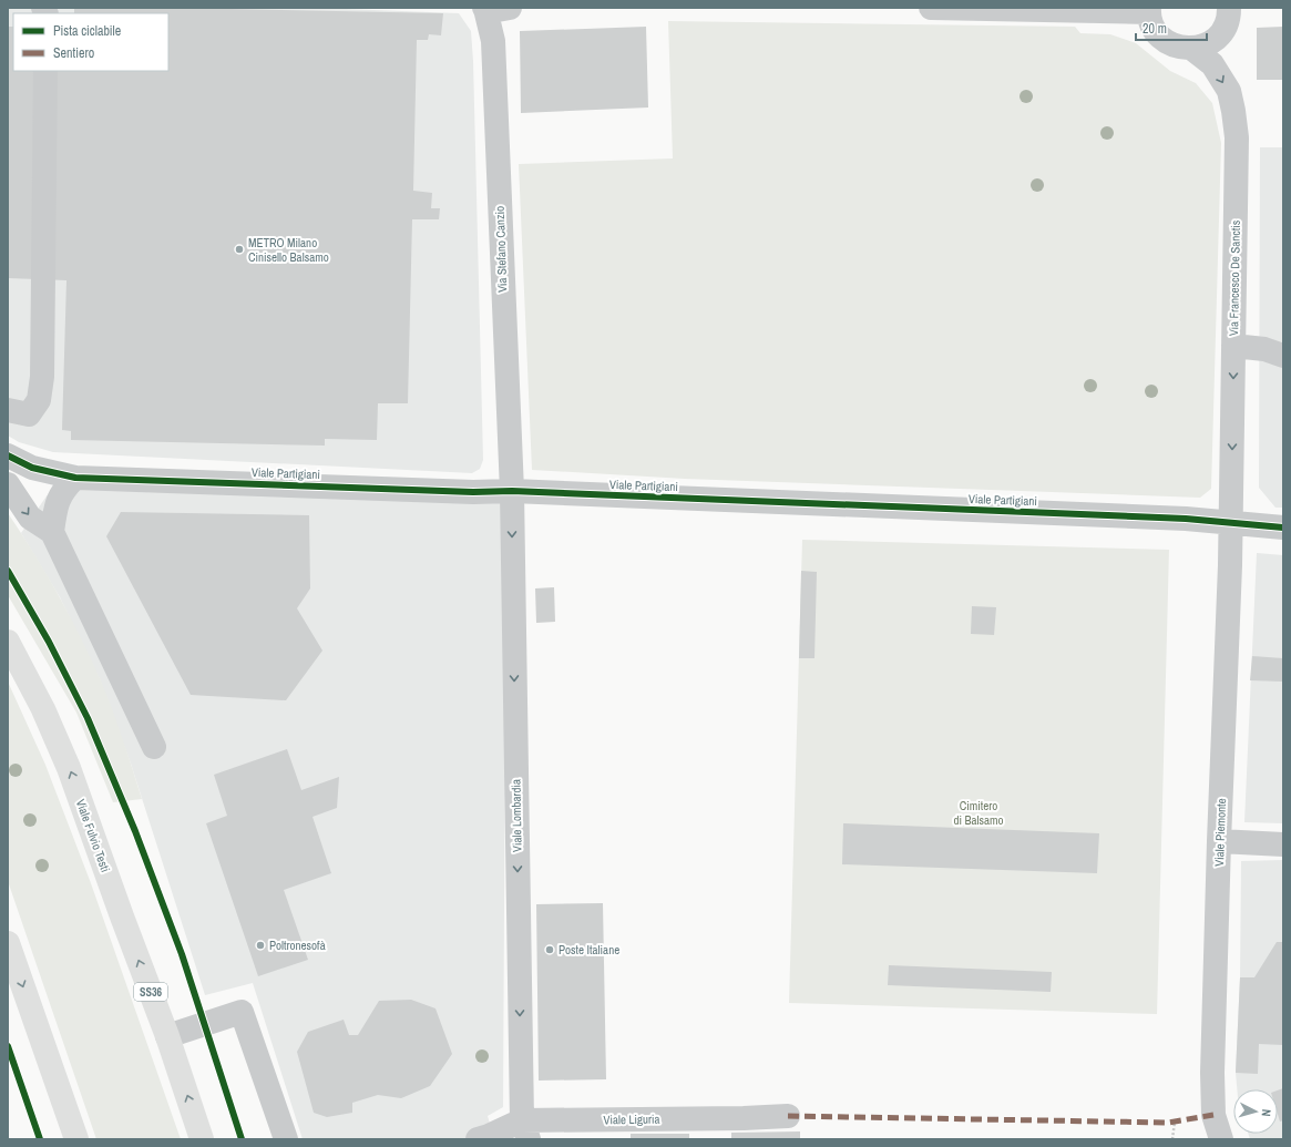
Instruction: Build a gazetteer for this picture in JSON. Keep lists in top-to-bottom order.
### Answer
{
  "streets": {
    "highway": ["Viale Fulvio Testi", "SS36"],
    "street": [
      "Via Stefano Canzio",
      "Via Francesco De Sanctis",
      "Viale Partigiani",
      "Viale Lombardia",
      "Viale Piemonte",
      "Viale Liguria"
    ]
  },
  "crossings": [
    ["Via Stefano Canzio", "Viale Partigiani"],
    ["Via Stefano Canzio", "Viale Lombardia"],
    ["Via Francesco De Sanctis", "Viale Partigiani"],
    ["Via Francesco De Sanctis", "Viale Piemonte"],
    ["Viale Partigiani", "Viale Lombardia"],
    ["Viale Partigiani", "Viale Piemonte"],
    ["Viale Lombardia", "Viale Liguria"]
  ],
  "one_way": ["Via Francesco De Sanctis", "Viale Lombardia"],
  "parks": ["Cimitero di Balsamo"],
  "places": ["METRO Milano Cinisello Balsamo", "Poltronesofà", "Poste Italiane"],
  "legend": ["Pista ciclabile", "Sentiero"],
  "scale_bar": "20 m",
  "north": "right"
}
